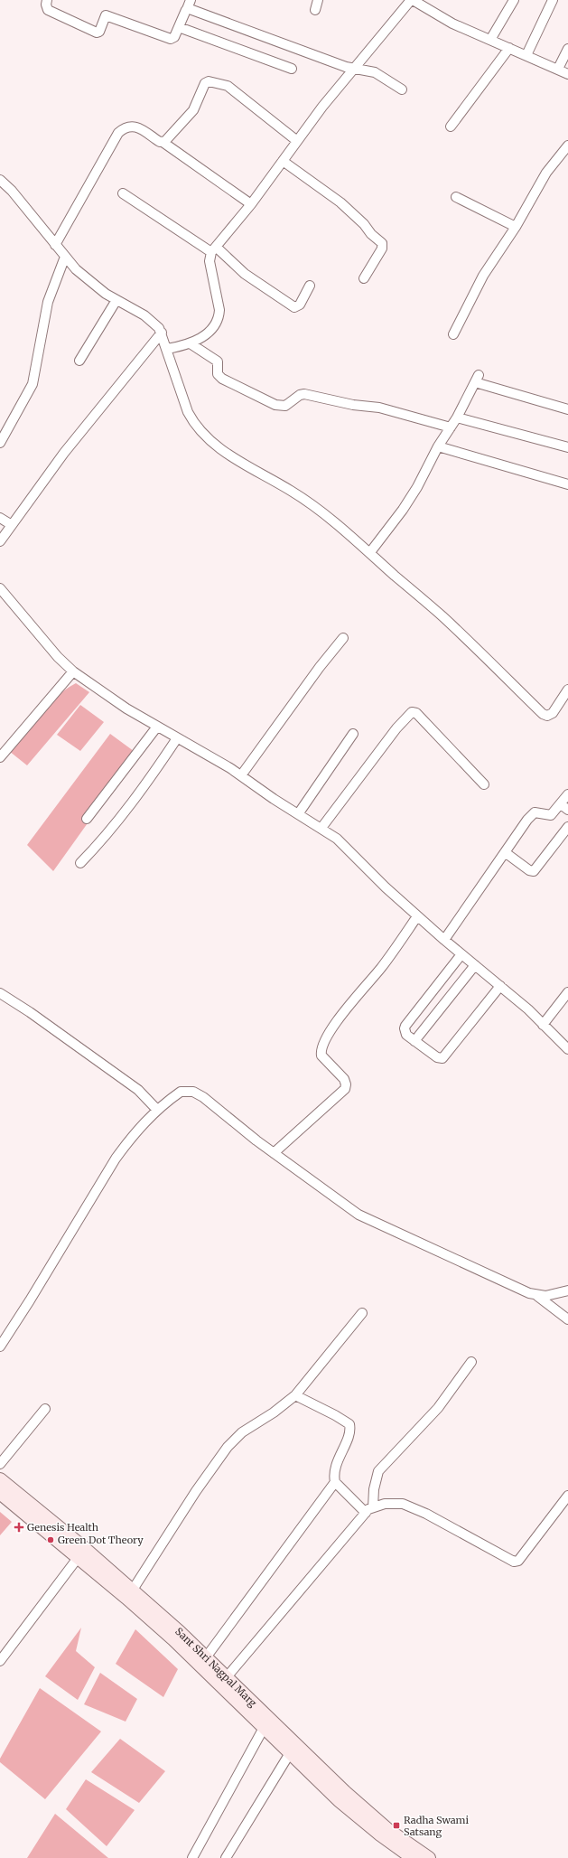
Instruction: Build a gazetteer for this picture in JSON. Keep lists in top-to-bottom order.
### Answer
{
  "streets": {
    "street": ["Sant Shri Nagpal Marg"]
  },
  "places": {
    "health": ["Genesis Health"],
    "other": ["Green Dot Theory"],
    "transit": ["Radha Swami Satsang"]
  }
}
